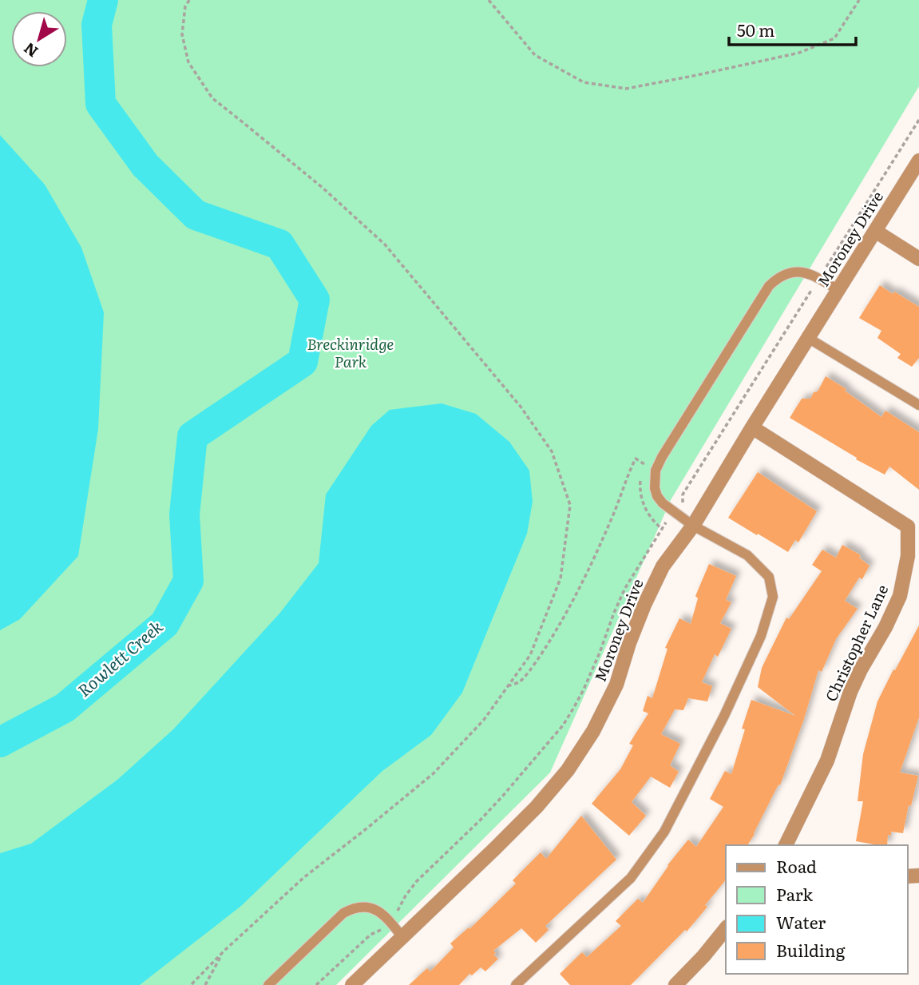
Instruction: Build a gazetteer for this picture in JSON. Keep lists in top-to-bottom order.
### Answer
{
  "streets": {
    "street": ["Moroney Drive", "Christopher Lane"]
  },
  "crossings": [
    ["Moroney Drive", "Christopher Lane"]
  ],
  "water": ["Rowlett Creek"],
  "parks": ["Breckinridge Park"],
  "legend": [
    "Road",
    "Park",
    "Water",
    "Building"
  ],
  "scale_bar": "50 m",
  "north": "bottom left"
}
